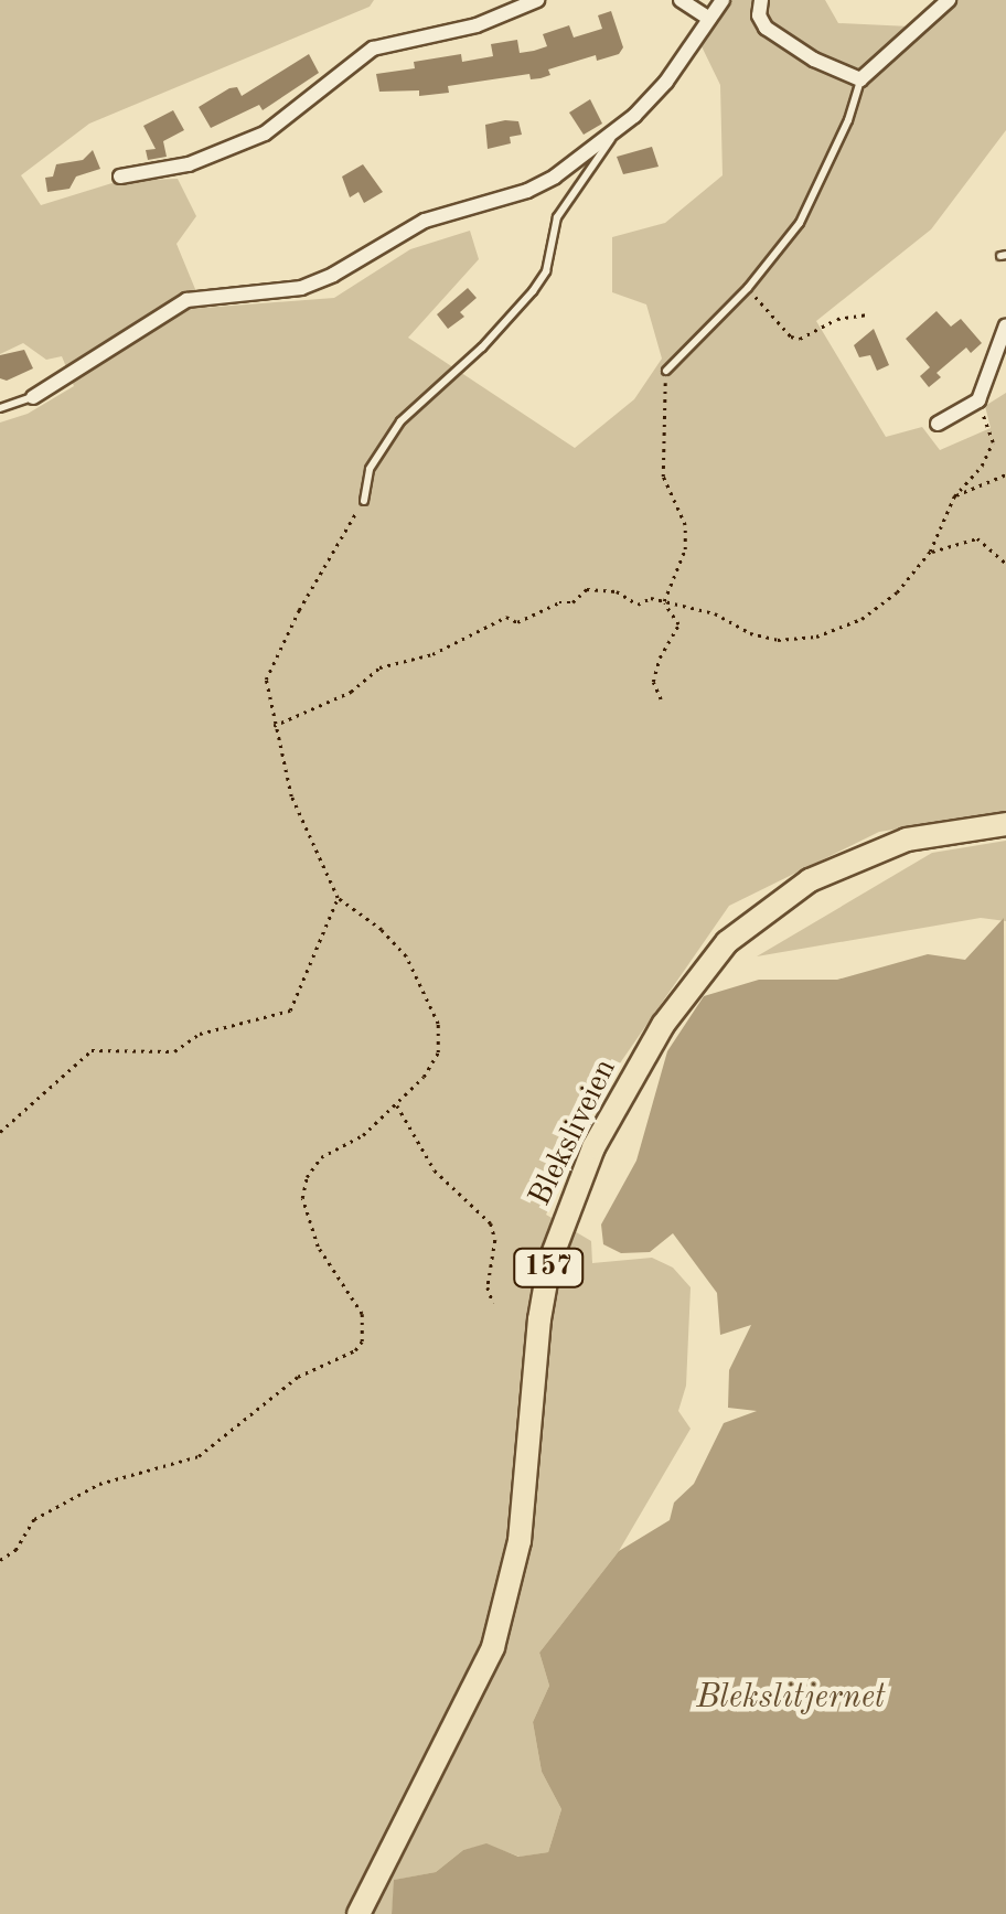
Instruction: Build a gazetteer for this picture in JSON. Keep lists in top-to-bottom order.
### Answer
{
  "streets": {
    "main road": ["Bleksliveien", "157"]
  },
  "water": ["Blekslitjernet"]
}
